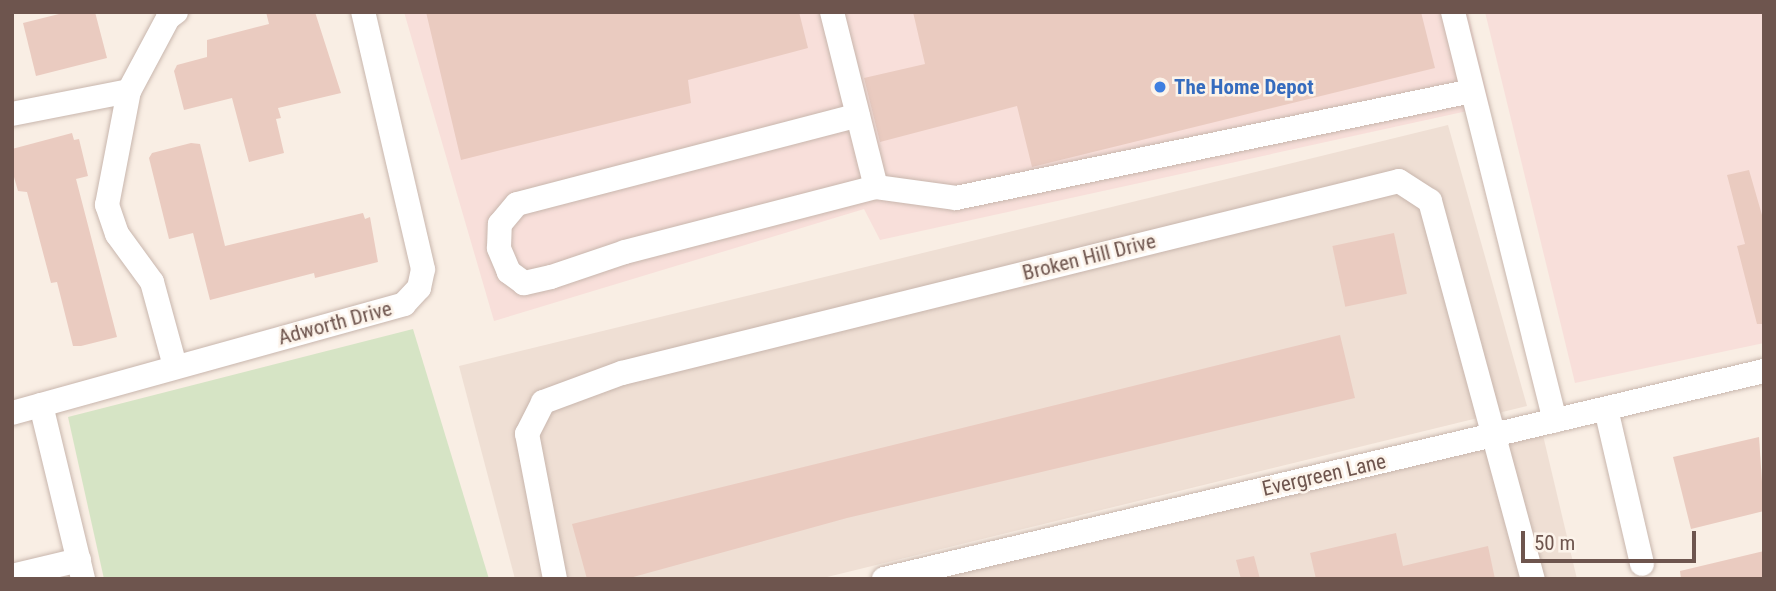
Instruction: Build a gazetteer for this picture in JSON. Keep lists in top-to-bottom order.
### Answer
{
  "streets": {
    "street": ["Broken Hill Drive", "Adworth Drive", "Evergreen Lane"]
  },
  "crossings": [
    ["Broken Hill Drive", "Evergreen Lane"]
  ],
  "places": ["The Home Depot"],
  "scale_bar": "50 m"
}
